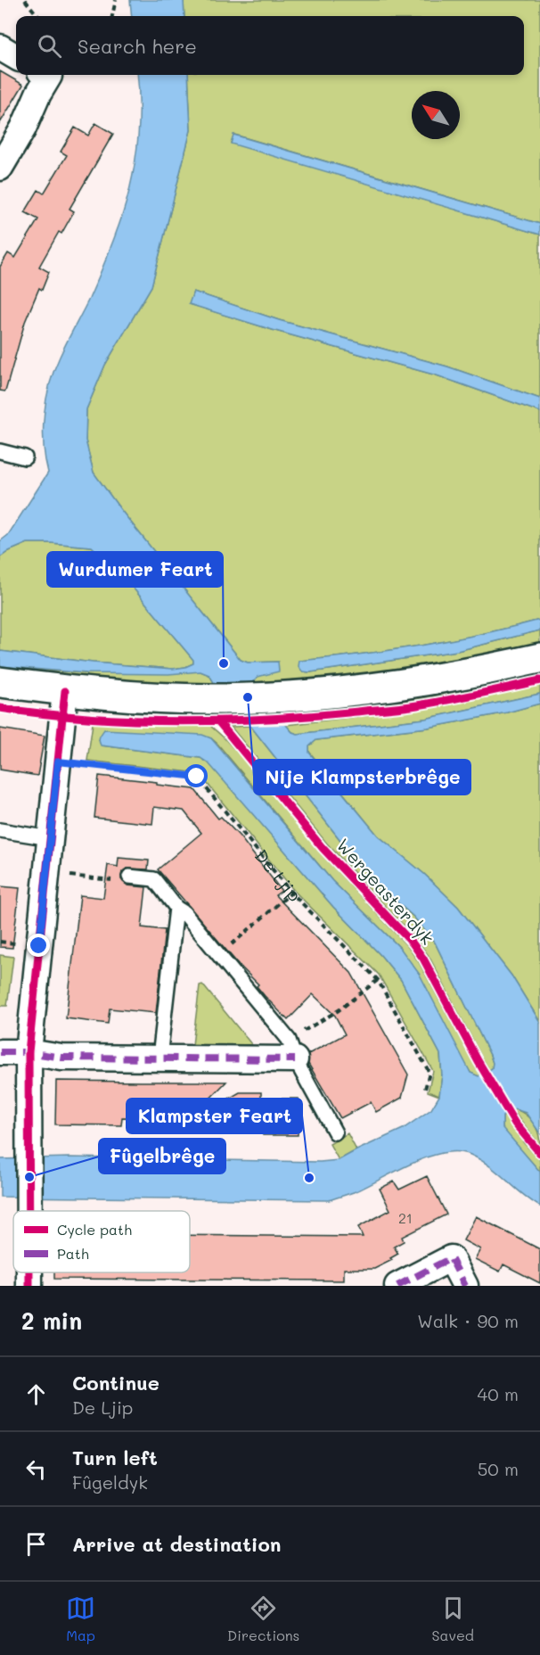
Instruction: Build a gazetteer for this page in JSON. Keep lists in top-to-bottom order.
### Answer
{
  "streets": {
    "path": ["De Ljip"],
    "cycle path": ["Wergeasterdyk"]
  },
  "places": [
    "Wurdumer Feart",
    "Nije Klampsterbrêge",
    "Fûgelbrêge",
    "Klampster Feart"
  ],
  "house_numbers": ["21"],
  "legend": ["Cycle path", "Path"],
  "north": "top left",
  "page": {
    "search": "Search here",
    "heading": ["2 min", "Walk · 90 m"],
    "list": [
      ["Continue", "De Ljip", "40 m"],
      ["Turn left", "Fûgeldyk", "50 m"],
      "Arrive at destination"
    ],
    "nav": ["Map", "Directions", "Saved"]
  }
}
